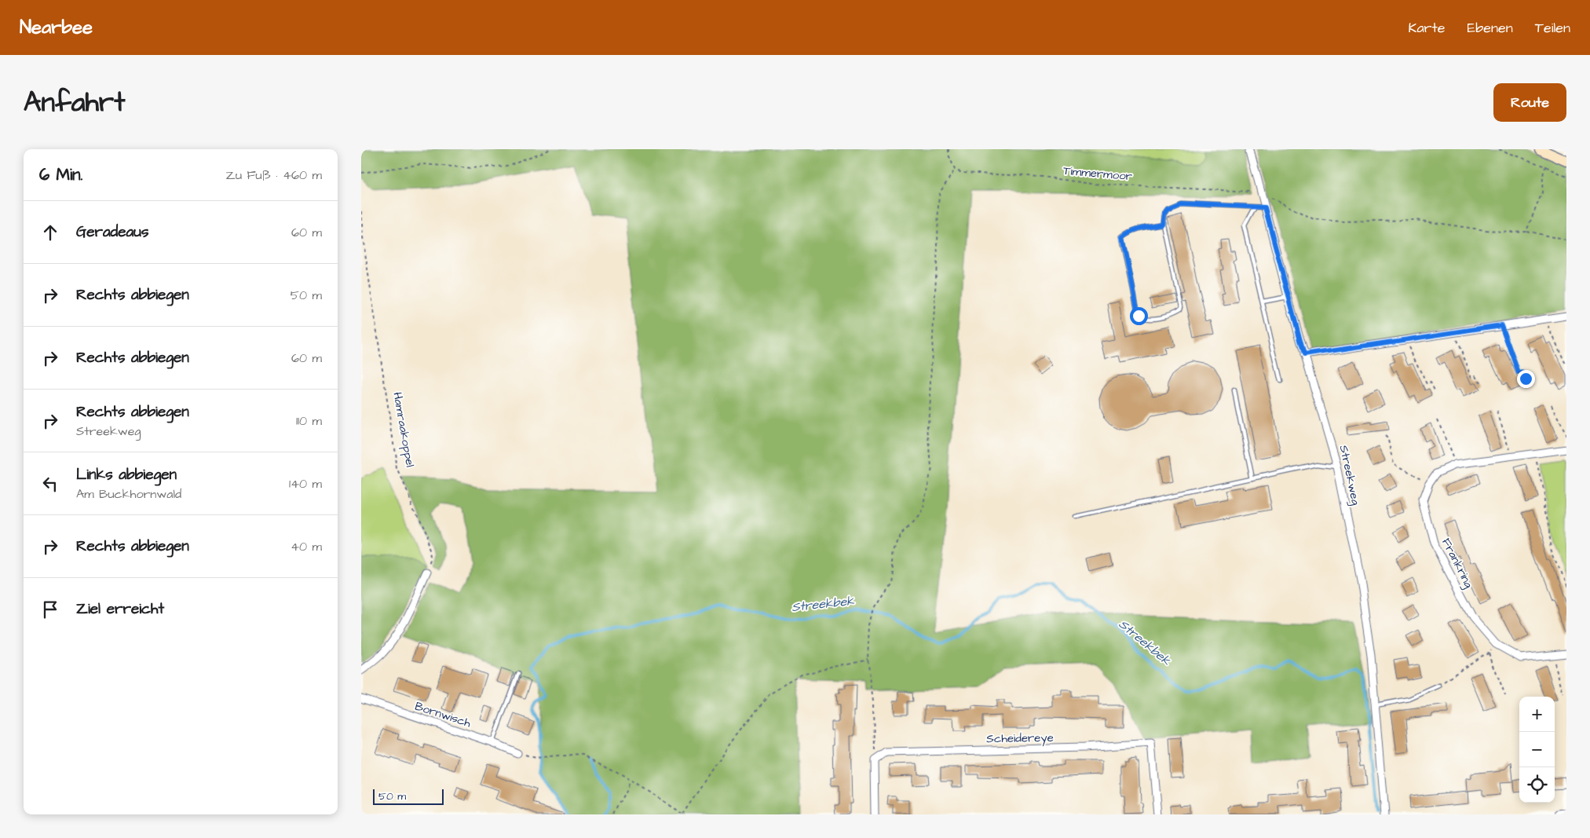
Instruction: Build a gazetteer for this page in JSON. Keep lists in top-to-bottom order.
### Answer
{
  "streets": {
    "street": [
      "Streekweg",
      "Frankring",
      "Bornwisch",
      "Scheidereye"
    ],
    "path": ["Timmermoor", "Hamraakoppel"]
  },
  "crossings": [
    ["Timmermoor", "Streekweg"]
  ],
  "water": ["Streekbek"],
  "scale_bar": "50 m",
  "page": {
    "header": "Nearbee",
    "nav": ["Karte", "Ebenen", "Teilen"],
    "title": "Anfahrt",
    "buttons": "Route",
    "heading": ["6 Min.", "Zu Fuß · 460 m"],
    "list": [
      ["Geradeaus", "60 m"],
      ["Rechts abbiegen", "50 m"],
      ["Rechts abbiegen", "60 m"],
      ["Rechts abbiegen", "Streekweg", "110 m"],
      ["Links abbiegen", "Am Buckhornwald", "140 m"],
      ["Rechts abbiegen", "40 m"],
      "Ziel erreicht"
    ],
    "map_buttons": ["+", "−"],
    "scale": "50 m"
  }
}
